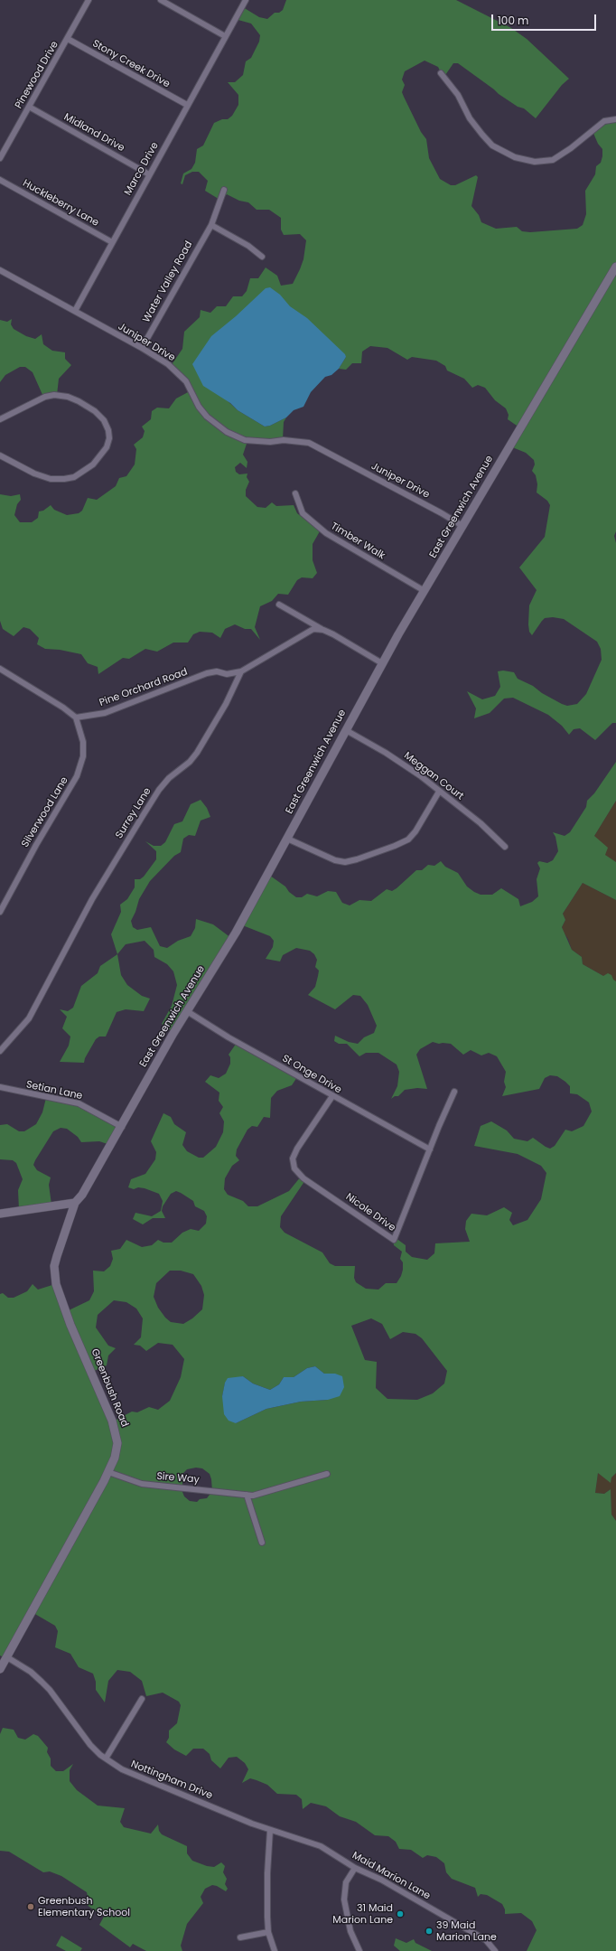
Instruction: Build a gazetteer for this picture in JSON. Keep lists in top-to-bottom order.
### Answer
{
  "streets": {
    "street": [
      "Stony Creek Drive",
      "Pinewood Drive",
      "Midland Drive",
      "Marco Drive",
      "Huckleberry Lane",
      "Water Valley Road",
      "Juniper Drive",
      "East Greenwich Avenue",
      "Timber Walk",
      "Pine Orchard Road",
      "Meggan Court",
      "Silverwood Lane",
      "Surrey Lane",
      "St Onge Drive",
      "Setian Lane",
      "Nicole Drive",
      "Greenbush Road",
      "Sire Way",
      "Nottingham Drive",
      "Maid Marion Lane"
    ]
  },
  "crossings": [
    ["Stony Creek Drive", "Pinewood Drive"],
    ["Stony Creek Drive", "Marco Drive"],
    ["Pinewood Drive", "Midland Drive"],
    ["Midland Drive", "Marco Drive"],
    ["Marco Drive", "Huckleberry Lane"],
    ["Marco Drive", "Juniper Drive"],
    ["Water Valley Road", "Juniper Drive"],
    ["Juniper Drive", "East Greenwich Avenue"],
    ["East Greenwich Avenue", "Timber Walk"],
    ["East Greenwich Avenue", "Meggan Court"],
    ["East Greenwich Avenue", "St Onge Drive"],
    ["East Greenwich Avenue", "Setian Lane"],
    ["East Greenwich Avenue", "Greenbush Road"],
    ["Pine Orchard Road", "Silverwood Lane"],
    ["Pine Orchard Road", "Surrey Lane"],
    ["St Onge Drive", "Nicole Drive"],
    ["Greenbush Road", "Sire Way"],
    ["Greenbush Road", "Nottingham Drive"],
    ["Nottingham Drive", "Maid Marion Lane"]
  ],
  "places": ["Greenbush Elementary School", "31 Maid Marion Lane", "39 Maid Marion Lane"],
  "scale_bar": "100 m"
}
